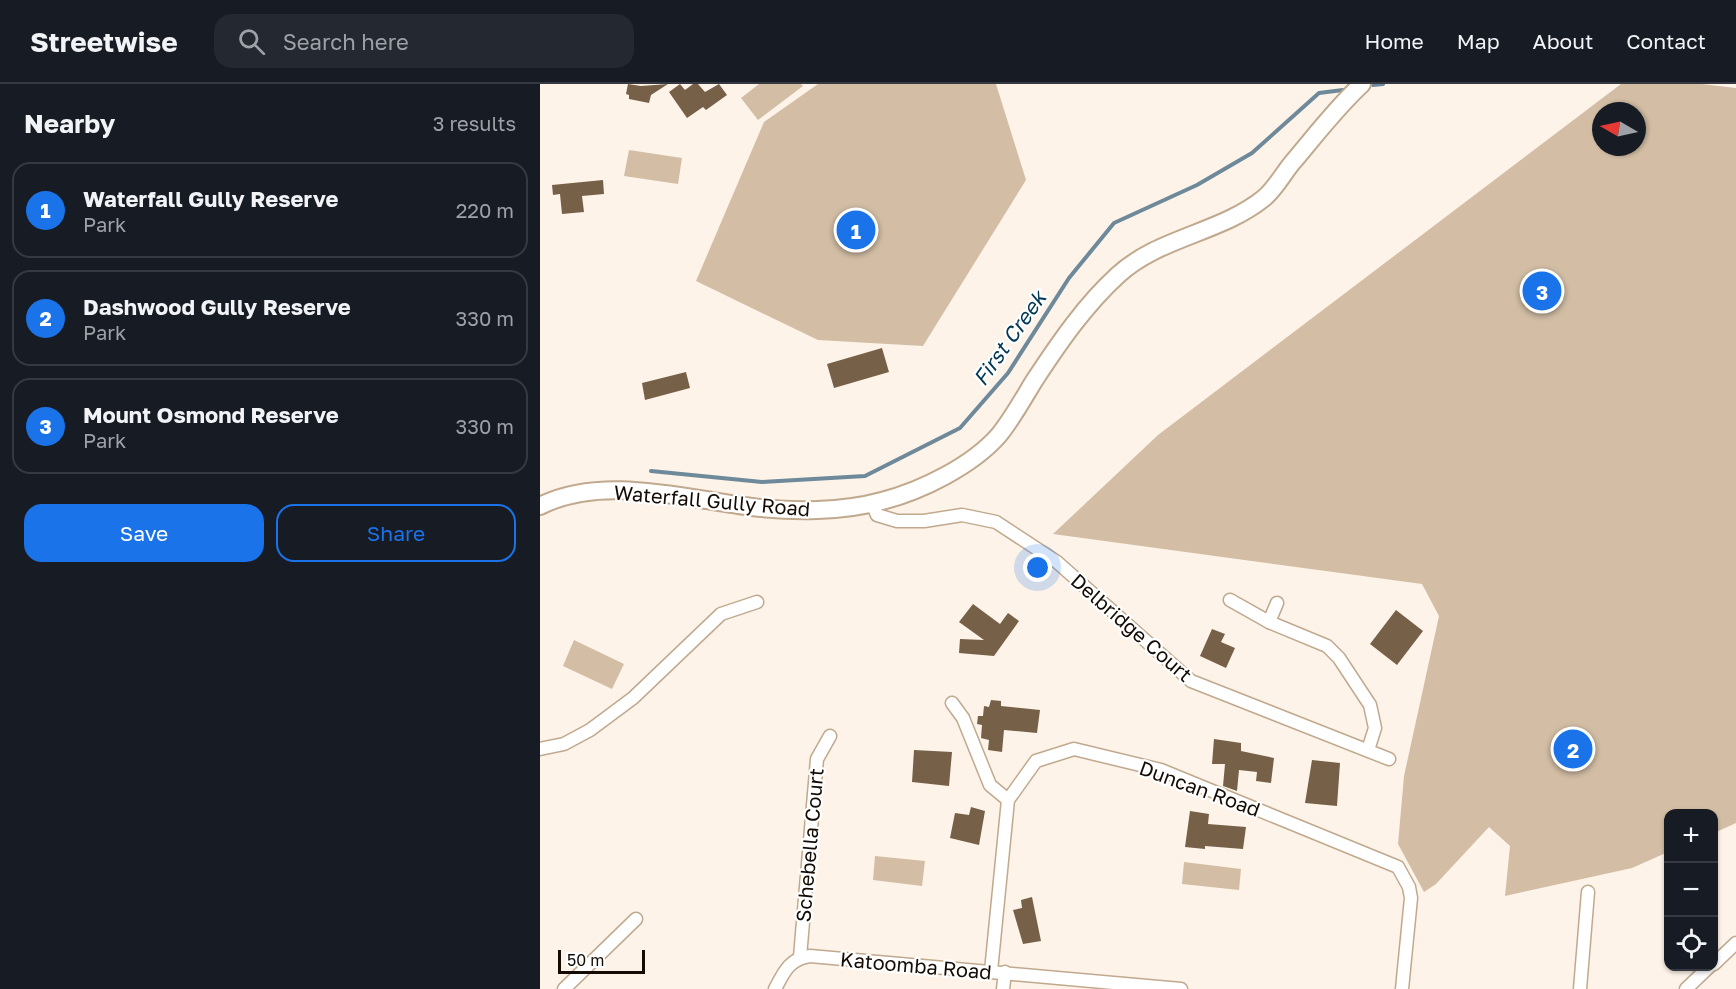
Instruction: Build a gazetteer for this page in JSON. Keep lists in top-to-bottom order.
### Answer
{
  "streets": {
    "street": [
      "Waterfall Gully Road",
      "Delbridge Court",
      "Duncan Road",
      "Schebella Court",
      "Katoomba Road"
    ]
  },
  "crossings": [
    ["Waterfall Gully Road", "Delbridge Court"],
    ["Duncan Road", "Katoomba Road"],
    ["Schebella Court", "Katoomba Road"]
  ],
  "water": ["First Creek"],
  "scale_bar": "50 m",
  "north": "left",
  "page": {
    "header": "Streetwise",
    "search": "Search here",
    "nav": [
      "Home",
      "Map",
      "About",
      "Contact"
    ],
    "heading": ["Nearby", "3 results"],
    "list": [
      {
        "mark": "1",
        "name": "Waterfall Gully Reserve",
        "note": "Park",
        "value": "220 m"
      },
      {
        "mark": "2",
        "name": "Dashwood Gully Reserve",
        "note": "Park",
        "value": "330 m"
      },
      {
        "mark": "3",
        "name": "Mount Osmond Reserve",
        "note": "Park",
        "value": "330 m"
      }
    ],
    "pins": ["1", "3", "2"],
    "buttons": ["Save", "Share"],
    "map_buttons": ["+", "−"],
    "scale": "50 m"
  }
}
